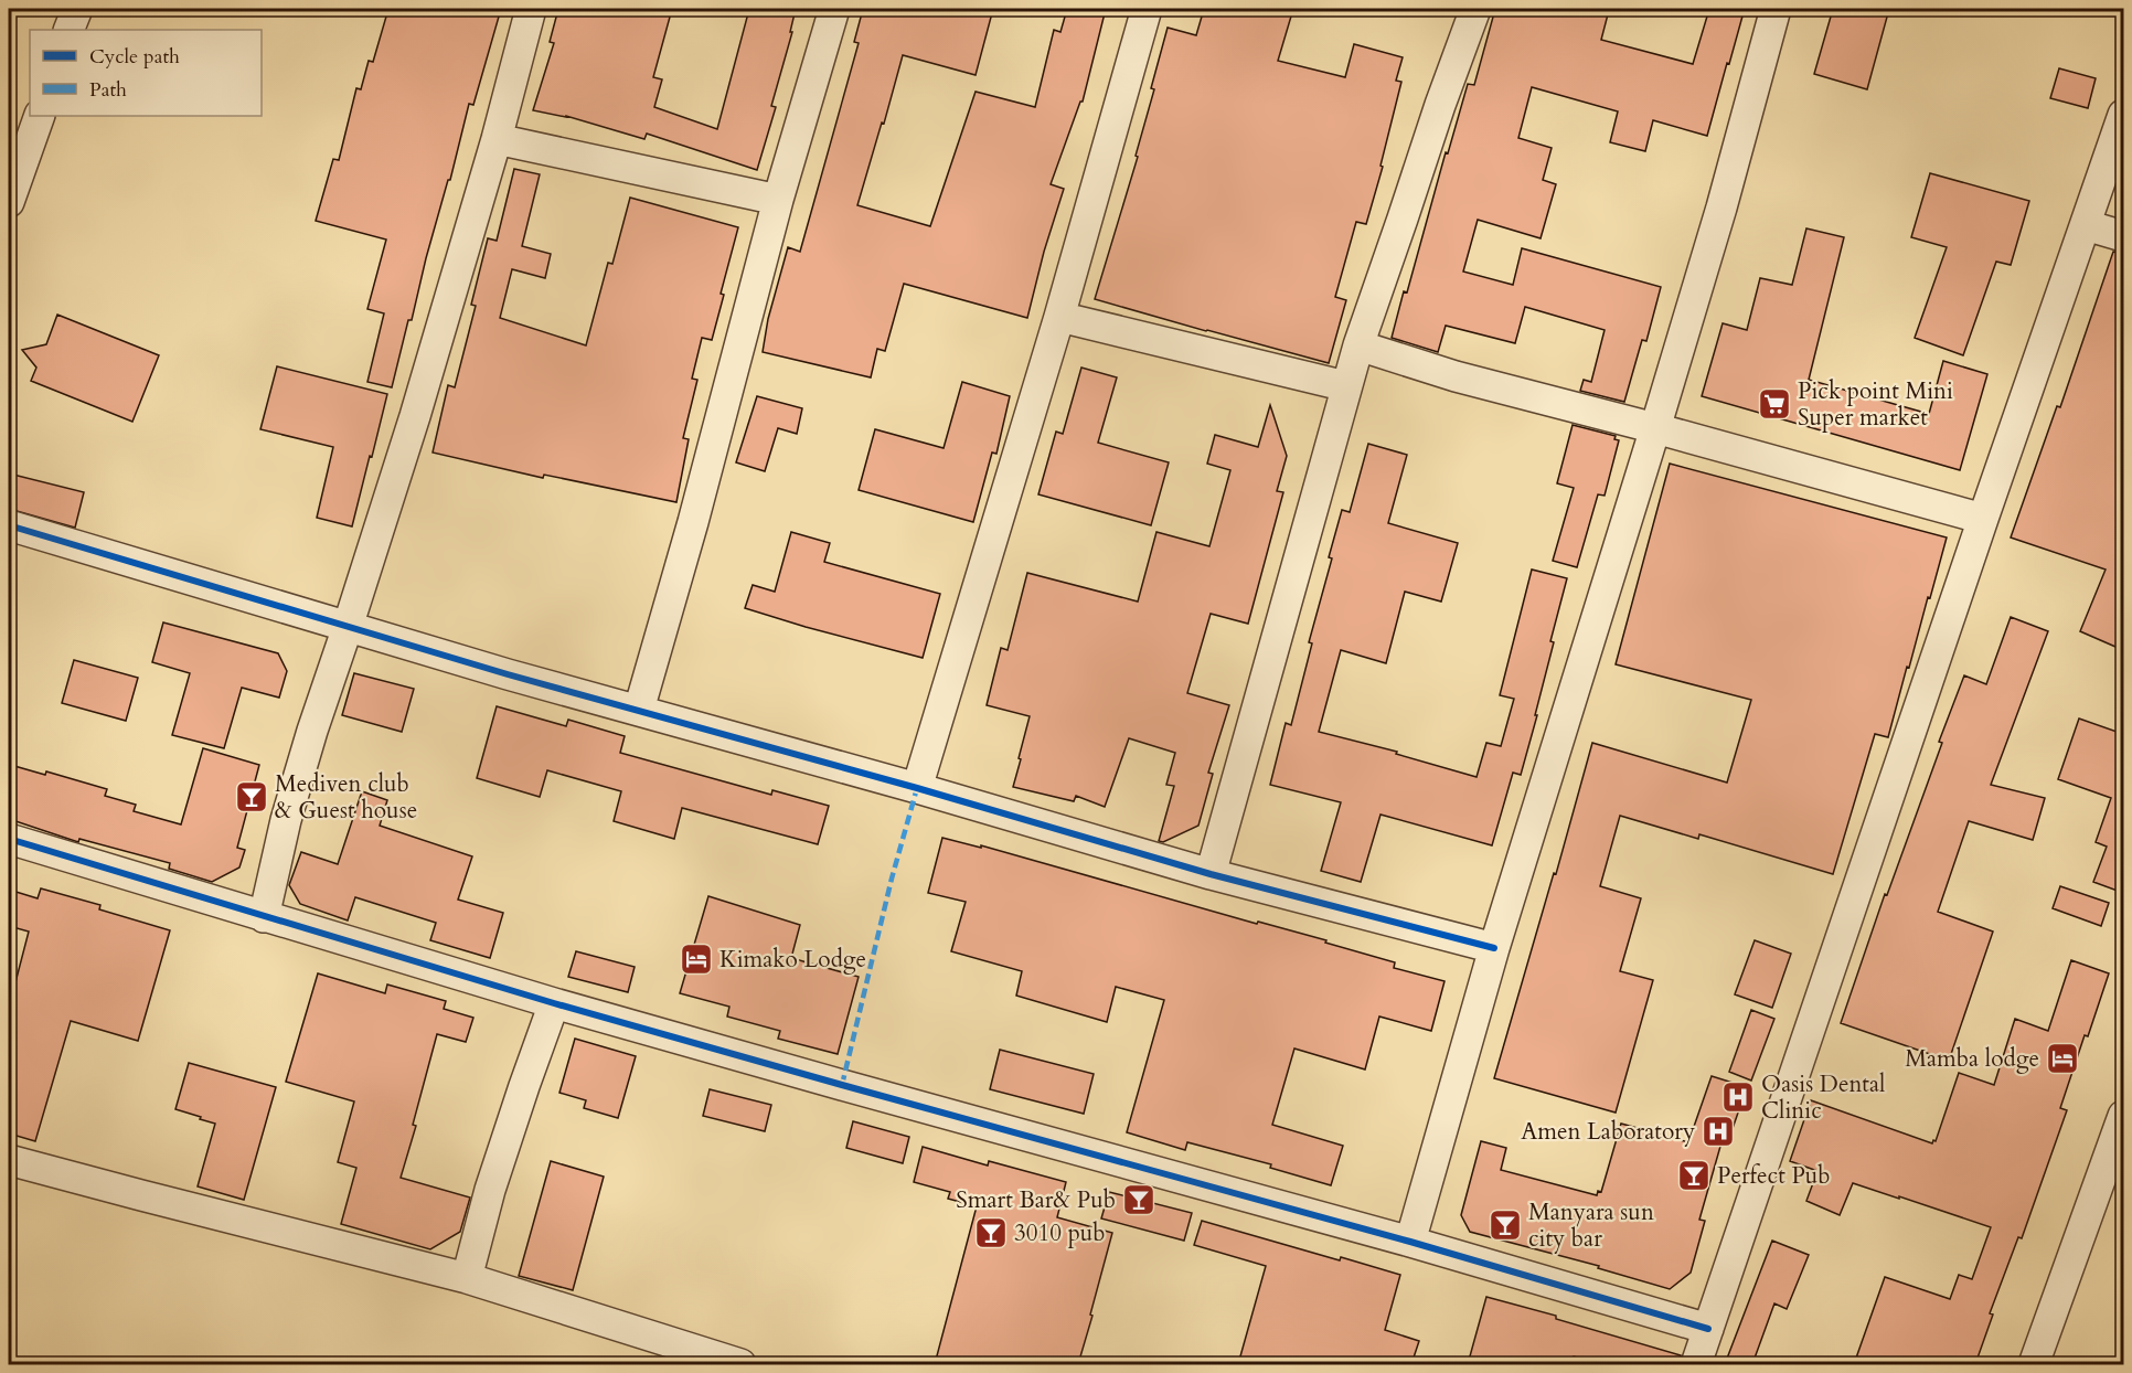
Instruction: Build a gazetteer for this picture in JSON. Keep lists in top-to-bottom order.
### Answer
{
  "places": {
    "supermarket": ["Pick point Mini Super market"],
    "bar": [
      "Mediven club & Guest house",
      "Perfect Pub",
      "Smart Bar& Pub",
      "Manyara sun city bar",
      "3010 pub"
    ],
    "hotel": ["Kimako Lodge", "Mamba lodge"],
    "hospital": ["Oasis Dental Clinic", "Amen Laboratory"]
  },
  "legend": ["Cycle path", "Path"]
}
